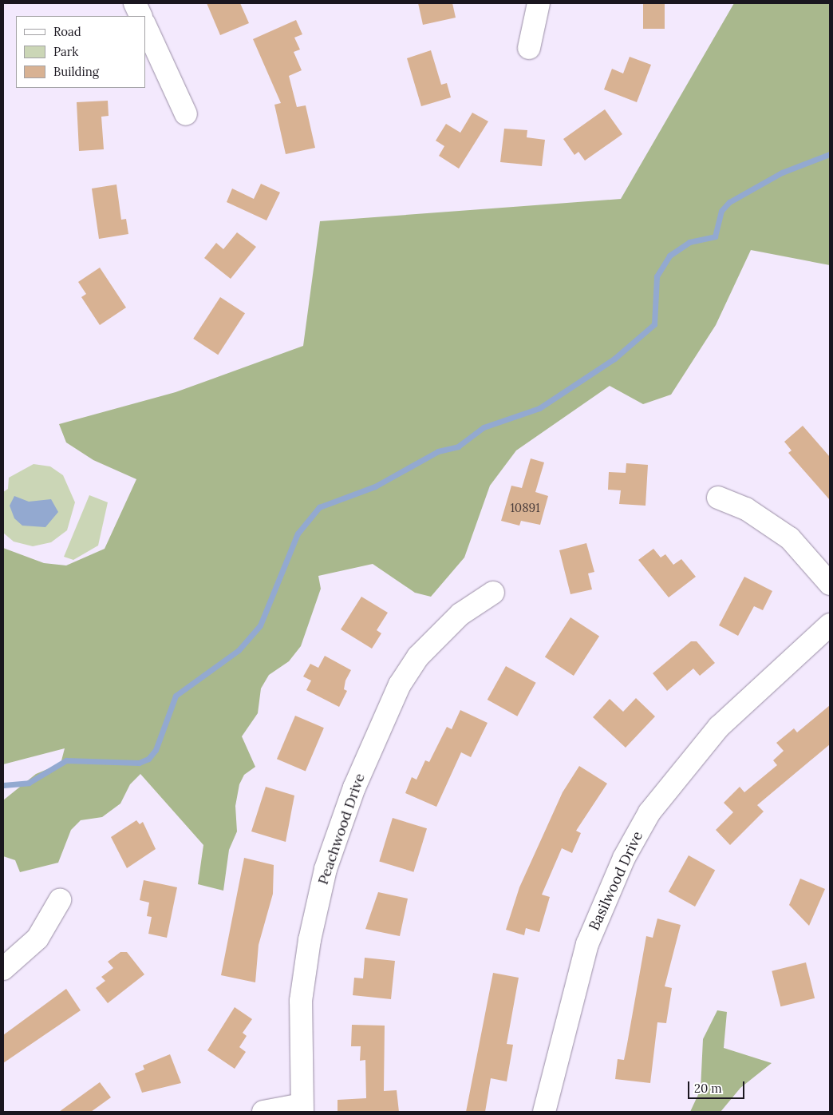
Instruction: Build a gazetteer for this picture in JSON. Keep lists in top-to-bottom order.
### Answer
{
  "streets": {
    "street": ["Peachwood Drive", "Basilwood Drive"]
  },
  "house_numbers": ["10891"],
  "legend": ["Road", "Park", "Building"],
  "scale_bar": "20 m"
}
